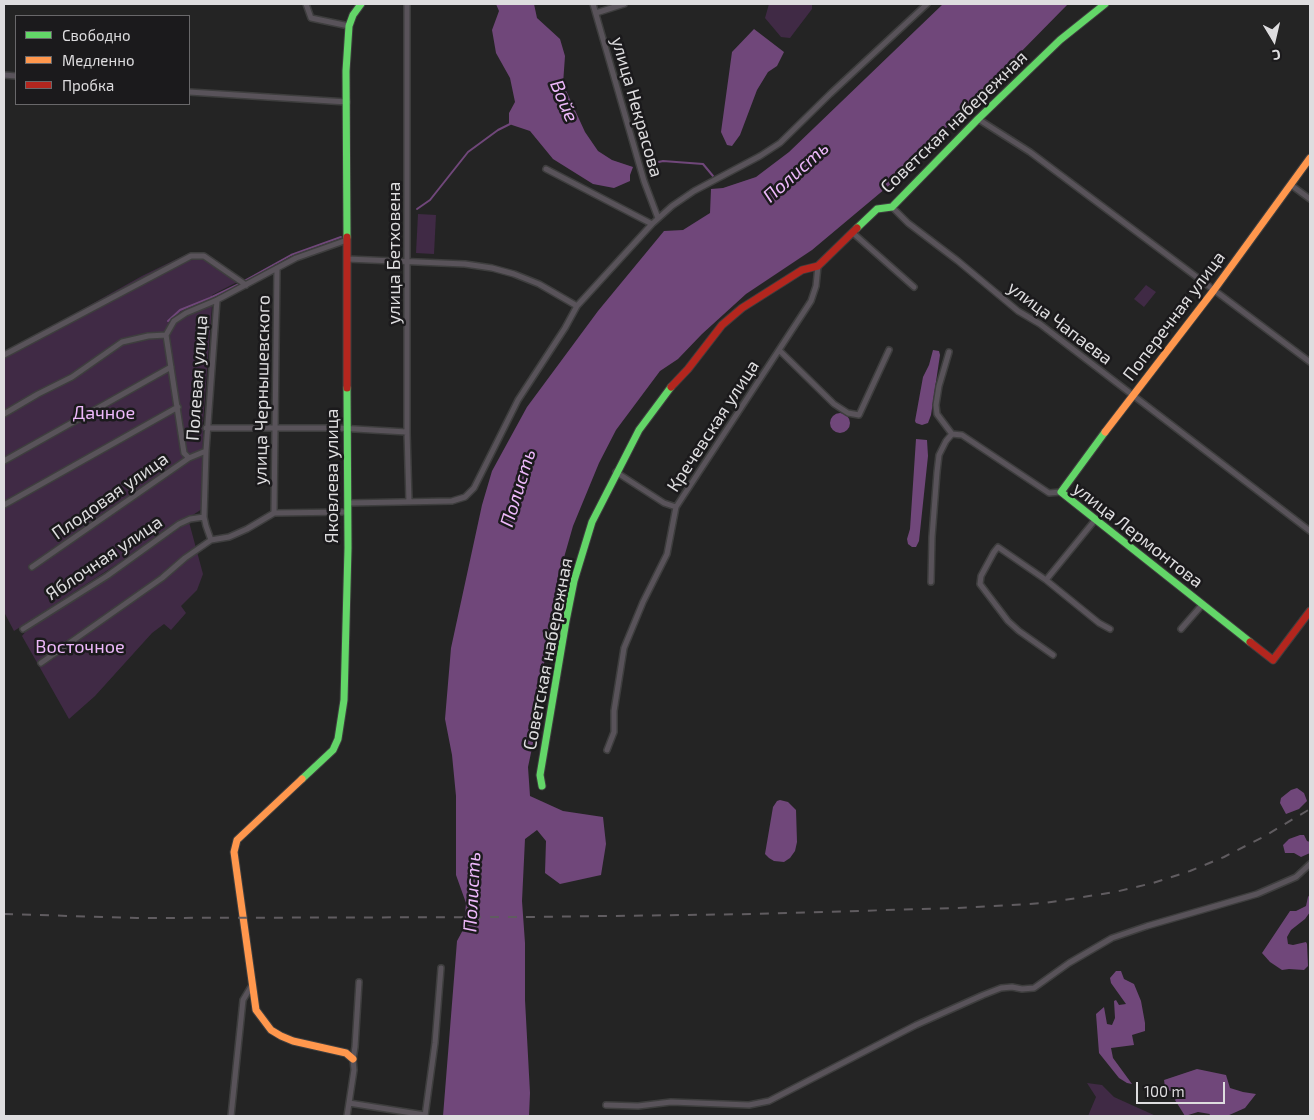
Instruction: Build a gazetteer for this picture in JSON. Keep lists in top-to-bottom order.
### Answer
{
  "streets": {
    "street": [
      "улица Некрасова",
      "Советская набережная",
      "улица Бетховена",
      "Поперечная улица",
      "улица Чапаева",
      "Полевая улица",
      "улица Чернышевского",
      "Кречевская улица",
      "Яковлева улица",
      "Плодовая улица",
      "улица Лермонтова",
      "Яблочная улица"
    ]
  },
  "crossings": [
    ["Советская набережная", "улица Чапаева"],
    ["Советская набережная", "Кречевская улица"],
    ["Поперечная улица", "улица Чапаева"],
    ["Поперечная улица", "улица Лермонтова"],
    ["Полевая улица", "улица Чернышевского"],
    ["Полевая улица", "Яковлева улица"],
    ["Полевая улица", "Плодовая улица"],
    ["Полевая улица", "Яблочная улица"]
  ],
  "water": ["Войе", "Полисть"],
  "parks": ["Дачное", "Восточное"],
  "legend": ["Свободно", "Медленно", "Пробка"],
  "scale_bar": "100 m",
  "north": "bottom"
}
